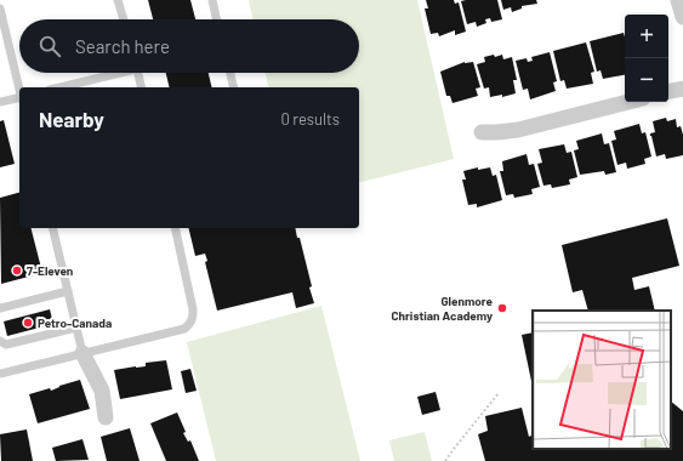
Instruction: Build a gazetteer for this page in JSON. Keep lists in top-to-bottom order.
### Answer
{
  "places": ["7-Eleven", "Glenmore Christian Academy", "Petro-Canada"],
  "page": {
    "map_buttons": ["+", "−"],
    "search": "Search here",
    "heading": ["Nearby", "0 results"]
  }
}
